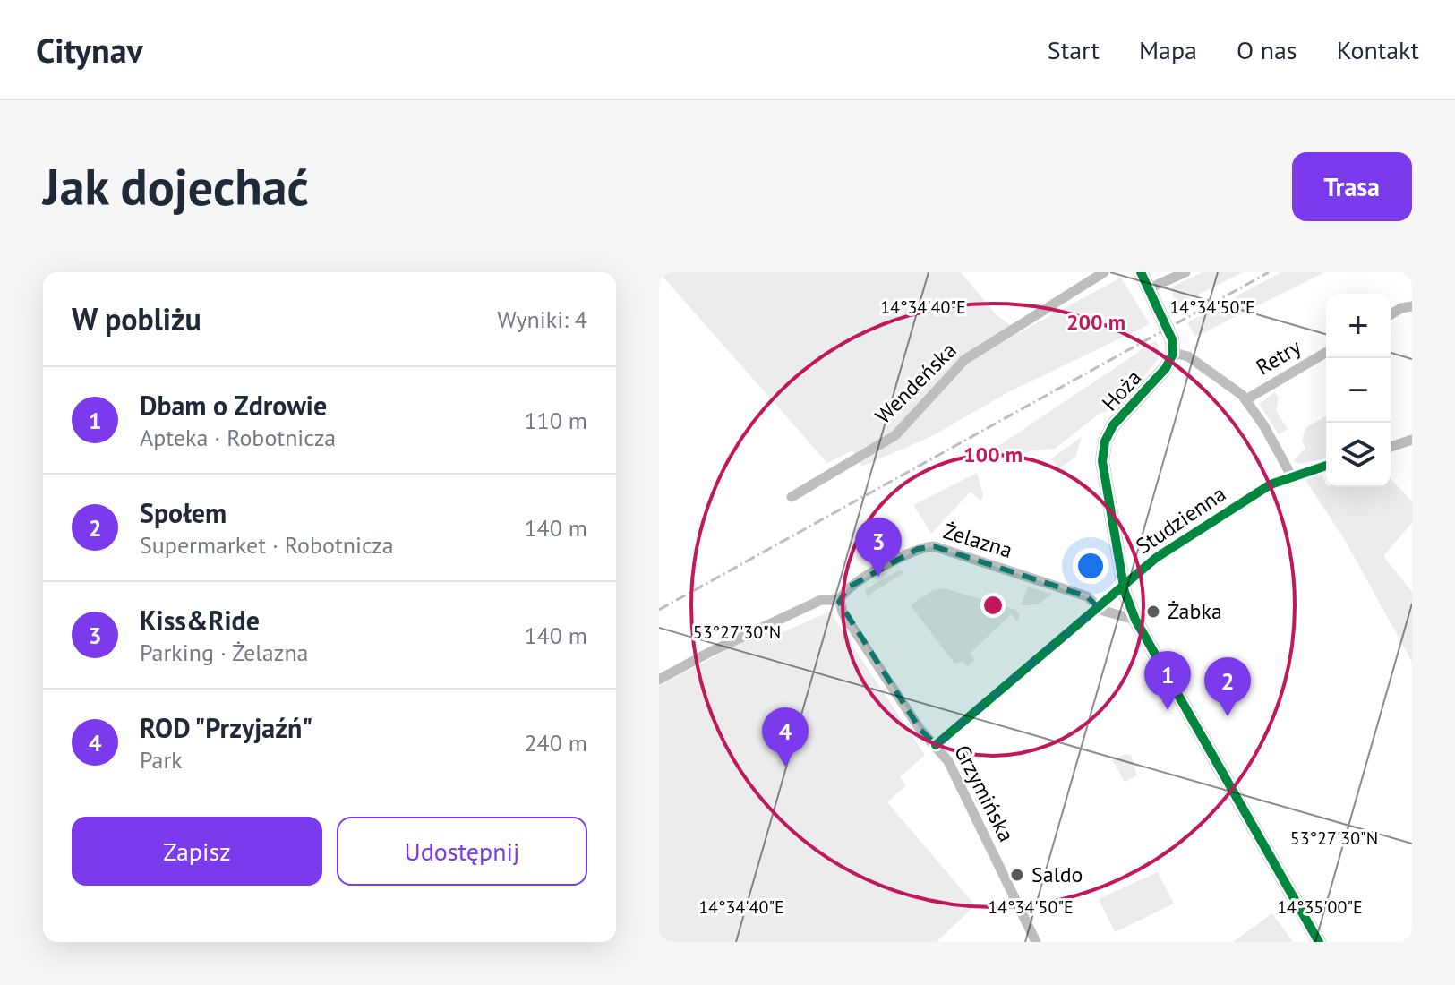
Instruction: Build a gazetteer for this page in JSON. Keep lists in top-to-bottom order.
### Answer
{
  "streets": {
    "street": [
      "Retry",
      "Wendeńska",
      "Hoża",
      "Studzienna",
      "Żelazna",
      "Grzymińska"
    ]
  },
  "crossings": [
    ["Hoża", "Studzienna"],
    ["Studzienna", "Żelazna"],
    ["Studzienna", "Grzymińska"],
    ["Żelazna", "Grzymińska"]
  ],
  "places": ["Żabka", "Saldo"],
  "page": {
    "header": "Citynav",
    "nav": [
      "Start",
      "Mapa",
      "O nas",
      "Kontakt"
    ],
    "buttons": [
      "Trasa",
      ["Zapisz", "Udostępnij"]
    ],
    "title": "Jak dojechać",
    "heading": ["W pobliżu", "Wyniki: 4"],
    "map_buttons": ["+", "−"],
    "list": [
      {
        "mark": "1",
        "name": "Dbam o Zdrowie",
        "note": "Apteka · Robotnicza",
        "value": "110 m"
      },
      {
        "mark": "2",
        "name": "Społem",
        "note": "Supermarket · Robotnicza",
        "value": "140 m"
      },
      {
        "mark": "3",
        "name": "Kiss&Ride",
        "note": "Parking · Żelazna",
        "value": "140 m"
      },
      {
        "mark": "4",
        "name": "ROD \"Przyjaźń\"",
        "note": "Park",
        "value": "240 m"
      }
    ],
    "pins": [
      "3",
      "1",
      "2",
      "4"
    ]
  },
  "coordinates": [
    "14°34'40\"E",
    "14°34'50\"E",
    "53°27'30\"N",
    "14°35'00\"E"
  ],
  "rings": ["200 m", "100 m"]
}
